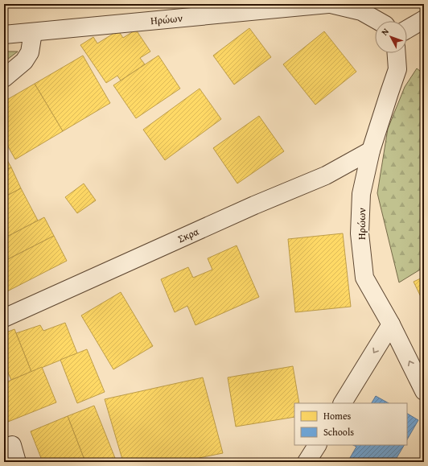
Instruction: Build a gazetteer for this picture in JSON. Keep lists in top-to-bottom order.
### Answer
{
  "streets": {
    "street": ["Ηρώων", "Σκρα"]
  },
  "crossings": [
    ["Ηρώων", "Σκρα"]
  ],
  "legend": ["Homes", "Schools"],
  "north": "top left"
}
